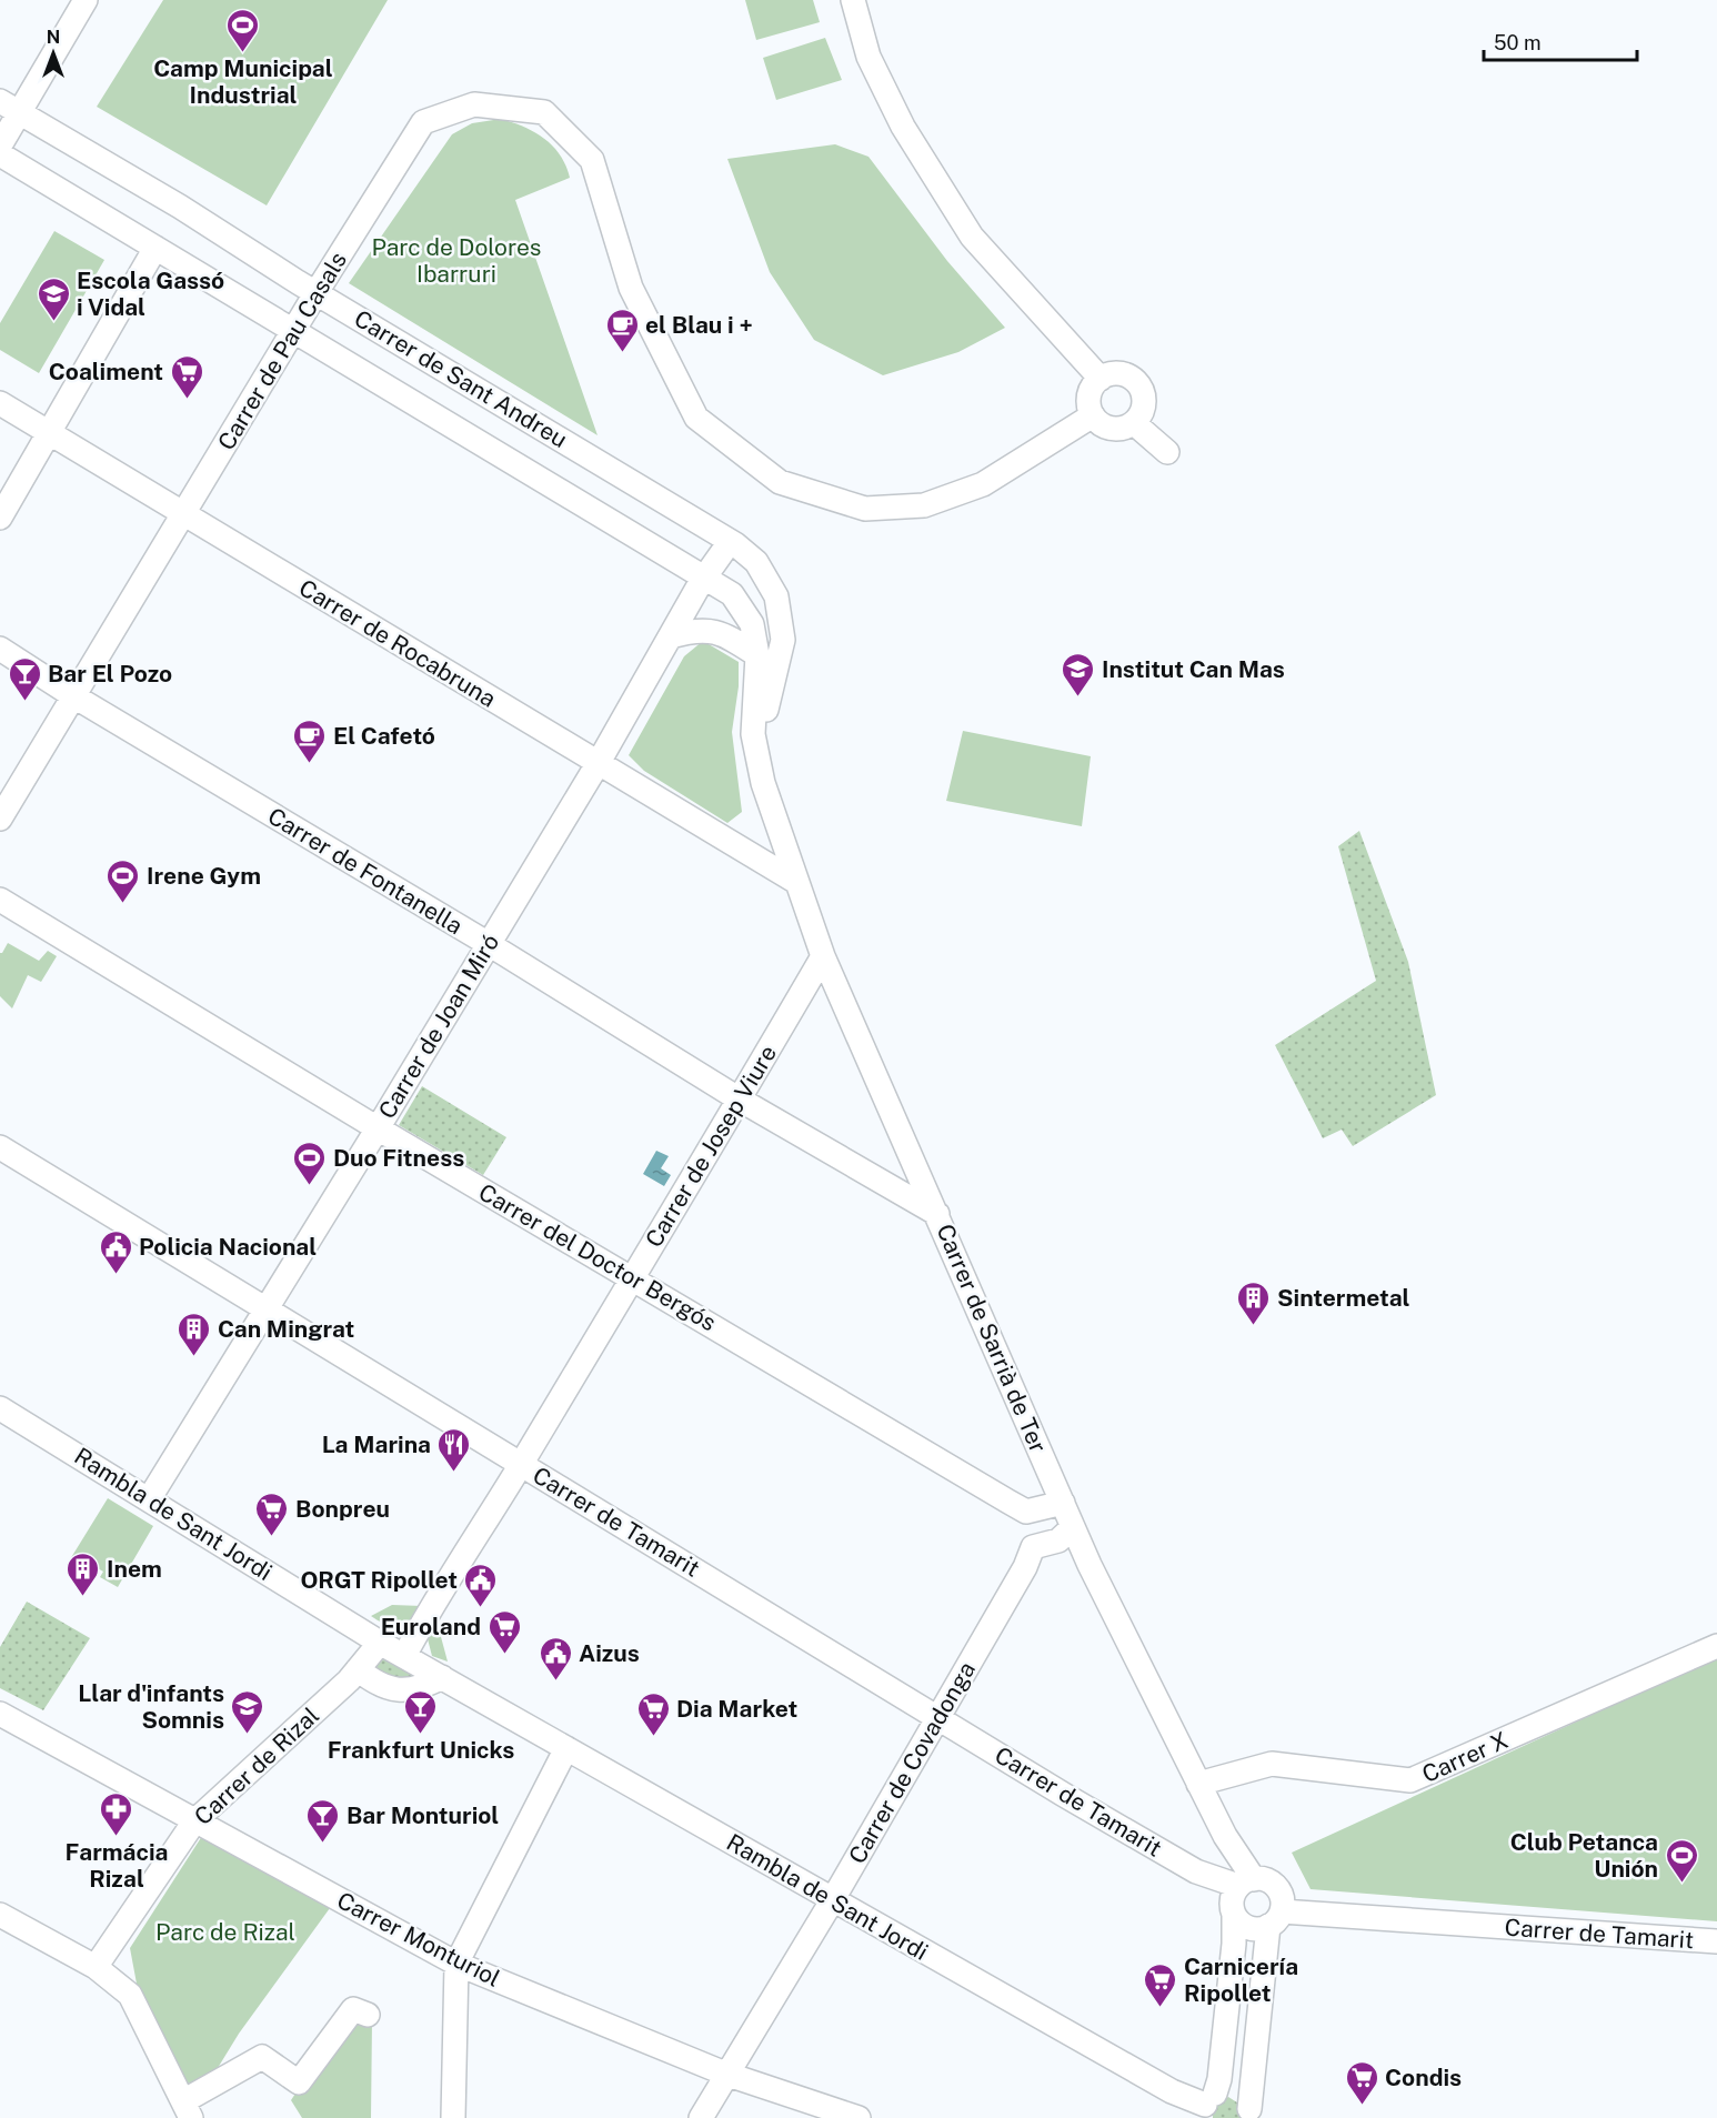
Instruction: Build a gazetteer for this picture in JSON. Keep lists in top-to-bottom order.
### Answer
{
  "streets": {
    "street": [
      "Carrer de Pau Casals",
      "Carrer de Sant Andreu",
      "Carrer de Rocabruna",
      "Carrer de Fontanella",
      "Carrer de Joan Miró",
      "Carrer de Josep Viure",
      "Carrer del Doctor Bergós",
      "Carrer de Sarrià de Ter",
      "Rambla de Sant Jordi",
      "Carrer de Tamarit",
      "Carrer X",
      "Carrer de Covadonga",
      "Carrer de Rizal",
      "Carrer Monturiol"
    ]
  },
  "crossings": [
    ["Carrer de Pau Casals", "Carrer de Sant Andreu"],
    ["Carrer de Pau Casals", "Carrer de Rocabruna"],
    ["Carrer de Pau Casals", "Carrer de Fontanella"],
    ["Carrer de Sant Andreu", "Carrer de Joan Miró"],
    ["Carrer de Sant Andreu", "Carrer de Sarrià de Ter"],
    ["Carrer de Rocabruna", "Carrer de Joan Miró"],
    ["Carrer de Rocabruna", "Carrer de Sarrià de Ter"],
    ["Carrer de Fontanella", "Carrer de Joan Miró"],
    ["Carrer de Fontanella", "Carrer de Josep Viure"],
    ["Carrer de Fontanella", "Carrer de Sarrià de Ter"],
    ["Carrer de Joan Miró", "Carrer del Doctor Bergós"],
    ["Carrer de Joan Miró", "Carrer de Sarrià de Ter"],
    ["Carrer de Joan Miró", "Rambla de Sant Jordi"],
    ["Carrer de Joan Miró", "Carrer de Tamarit"],
    ["Carrer de Josep Viure", "Carrer del Doctor Bergós"],
    ["Carrer de Josep Viure", "Carrer de Sarrià de Ter"],
    ["Carrer de Josep Viure", "Rambla de Sant Jordi"],
    ["Carrer de Josep Viure", "Carrer de Tamarit"],
    ["Carrer del Doctor Bergós", "Carrer de Sarrià de Ter"],
    ["Carrer de Sarrià de Ter", "Carrer de Tamarit"],
    ["Carrer de Sarrià de Ter", "Carrer X"],
    ["Carrer de Sarrià de Ter", "Carrer de Covadonga"],
    ["Rambla de Sant Jordi", "Carrer de Covadonga"],
    ["Rambla de Sant Jordi", "Carrer de Rizal"],
    ["Carrer de Tamarit", "Carrer de Covadonga"],
    ["Carrer de Covadonga", "Carrer Monturiol"],
    ["Carrer de Rizal", "Carrer Monturiol"]
  ],
  "parks": ["Parc de Dolores Ibarruri", "Parc de Rizal"],
  "places": {
    "sports": [
      "Camp Municipal Industrial",
      "Irene Gym",
      "Duo Fitness",
      "Club Petanca Unión"
    ],
    "school or university": ["Escola Gassó i Vidal", "Institut Can Mas", "Llar d'infants Somnis"],
    "cafe": ["el Blau i +", "El Cafetó"],
    "supermarket": [
      "Coaliment",
      "Bonpreu",
      "Euroland",
      "Dia Market",
      "Carnicería Ripollet",
      "Condis"
    ],
    "bar": ["Bar El Pozo", "Frankfurt Unicks", "Bar Monturiol"],
    "public building": ["Policia Nacional", "ORGT Ripollet", "Aizus"],
    "building": ["Sintermetal", "Can Mingrat", "Inem"],
    "restaurant": ["La Marina"],
    "pharmacy": ["Farmácia Rizal"]
  },
  "scale_bar": "50 m",
  "north": "top"
}
